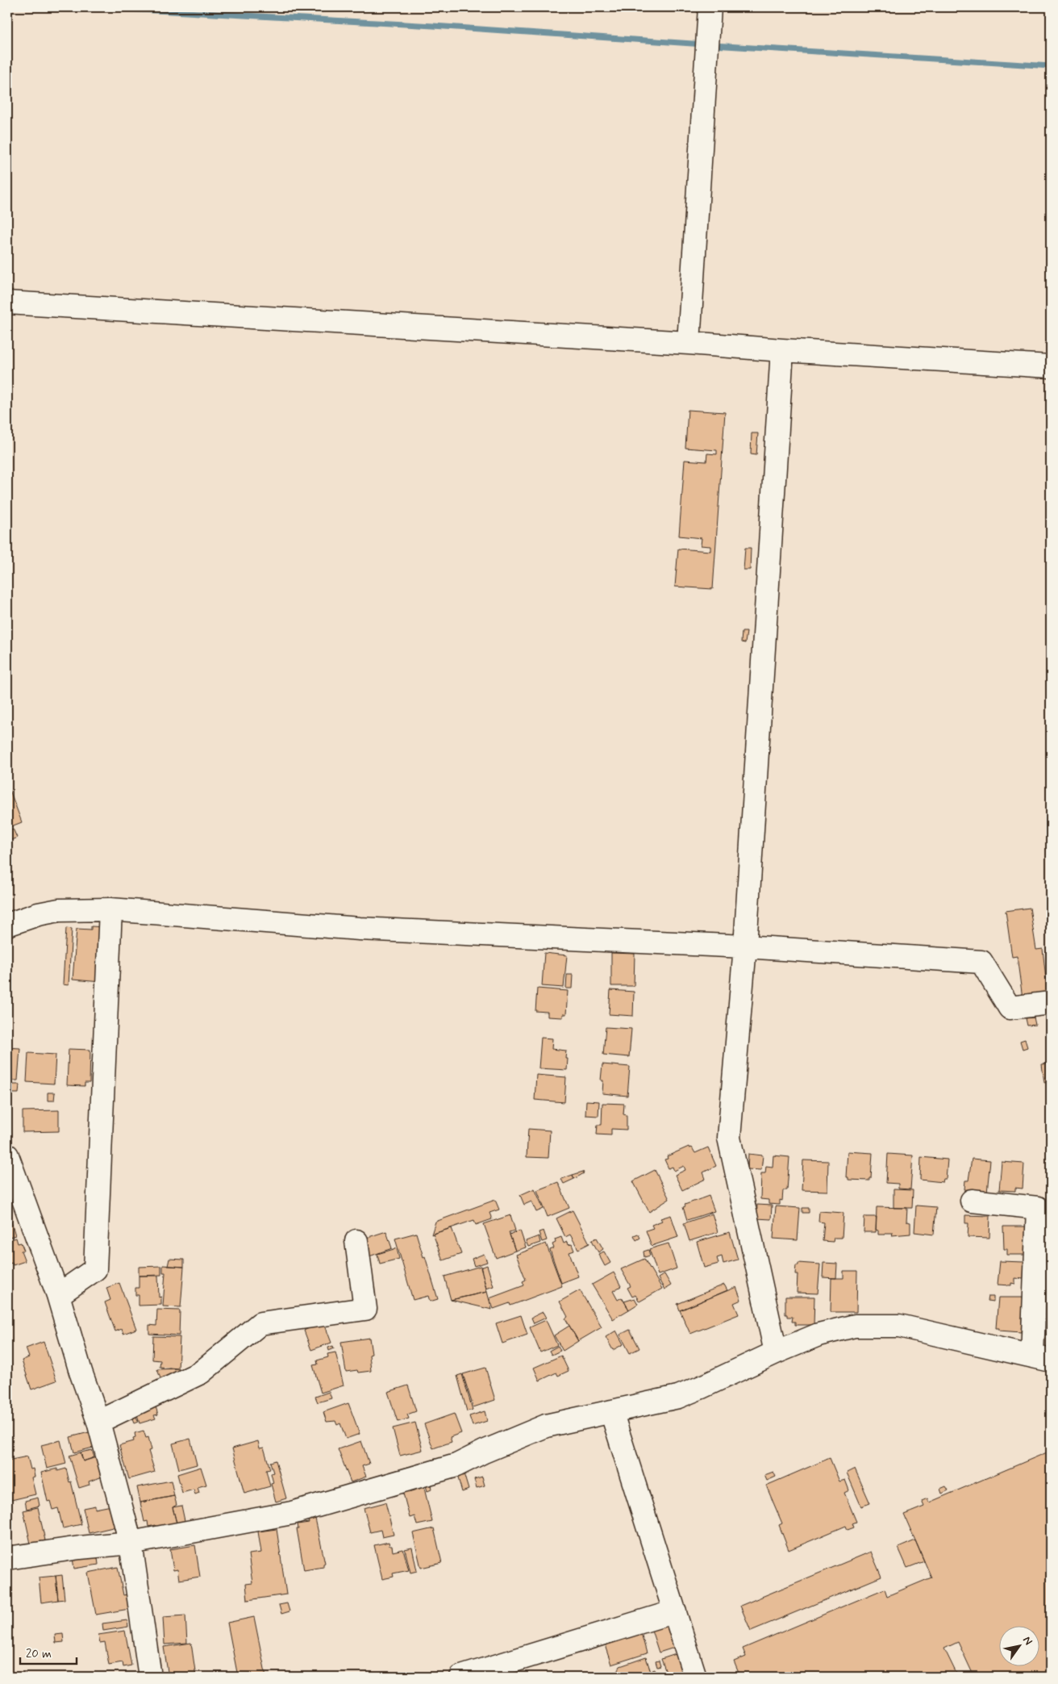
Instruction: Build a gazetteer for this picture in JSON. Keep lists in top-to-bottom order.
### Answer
{
  "scale_bar": "20 m",
  "north": "top right"
}
